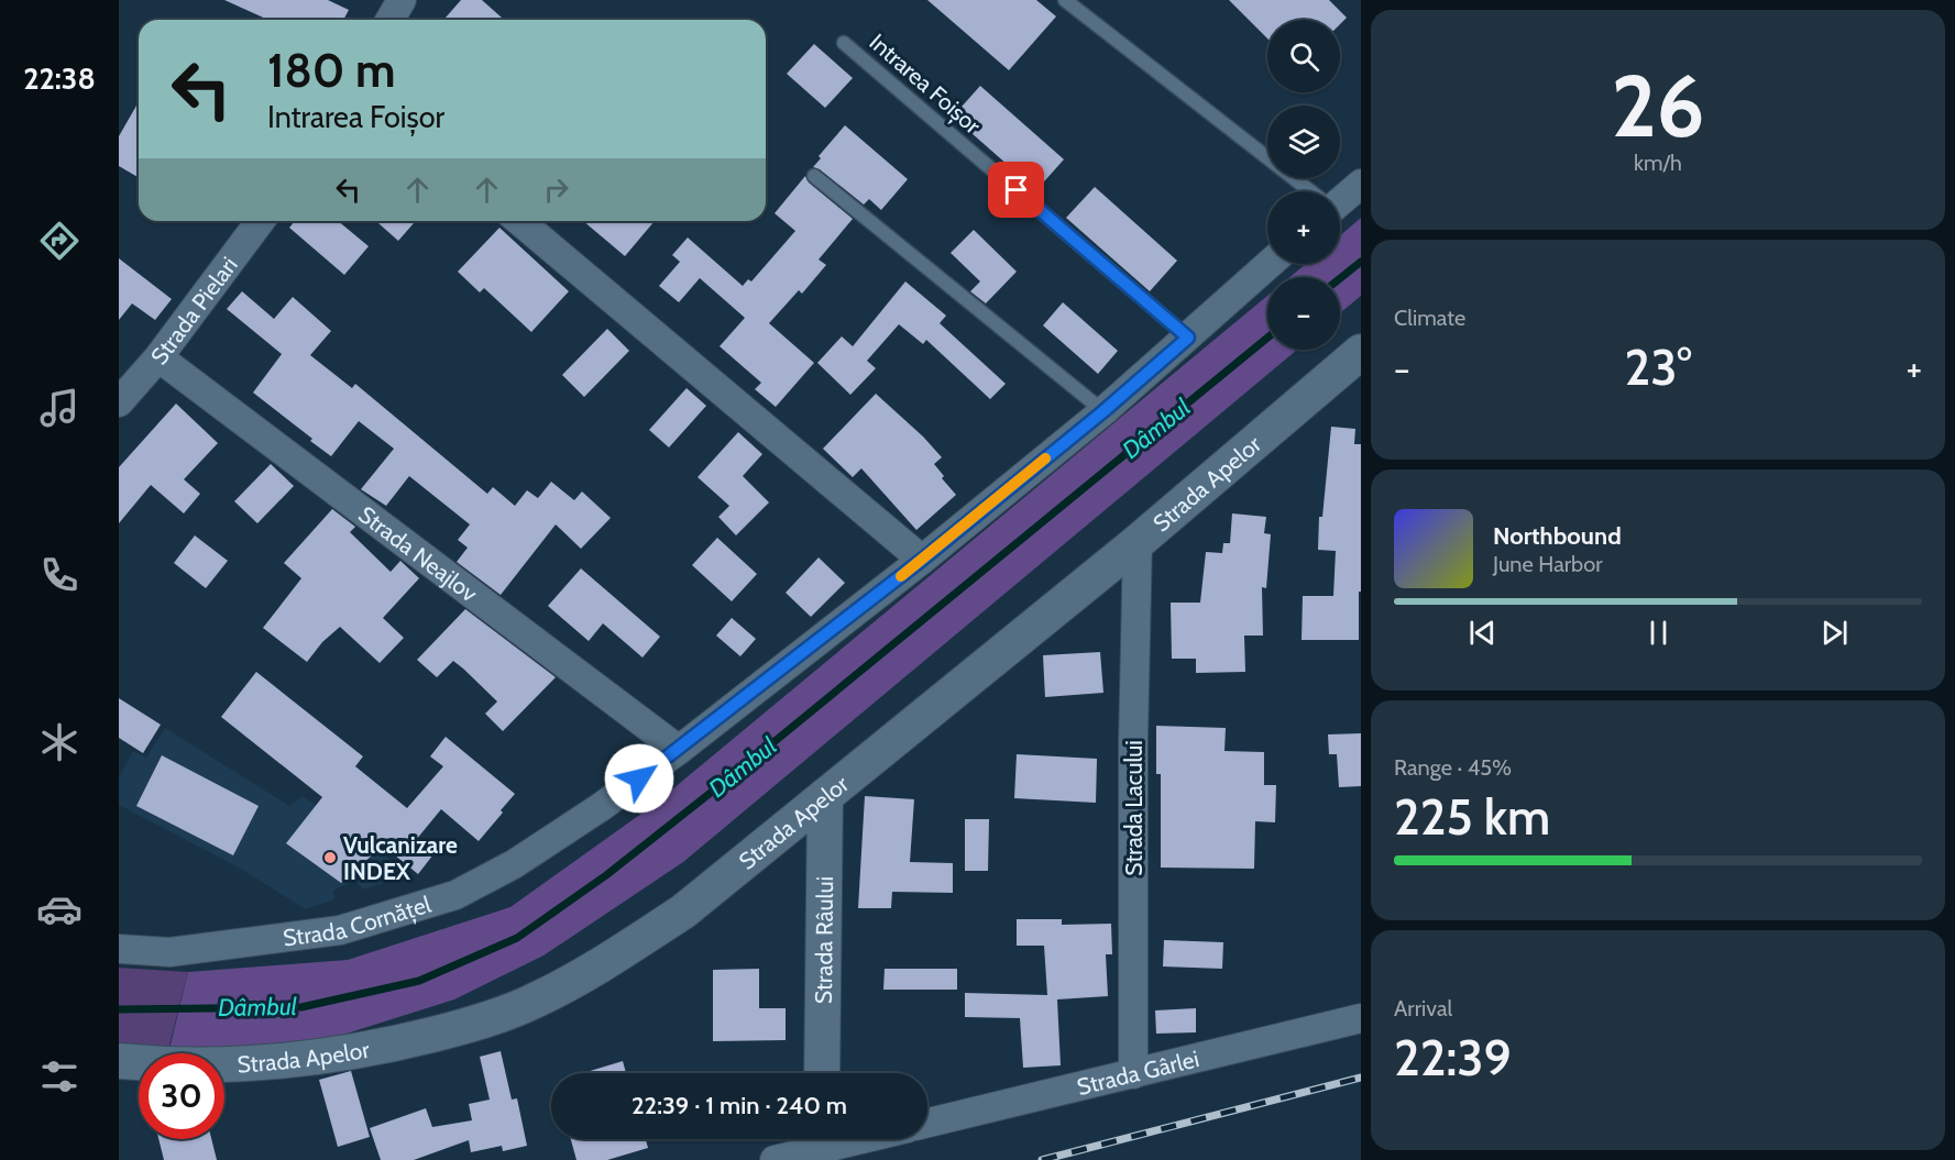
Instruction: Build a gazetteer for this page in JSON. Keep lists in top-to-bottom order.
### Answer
{
  "streets": {
    "street": [
      "Strada Pielari",
      "Strada Apelor",
      "Strada Neajlov",
      "Strada Lacului",
      "Strada Cornățel",
      "Strada Râului",
      "Strada Gârlei"
    ],
    "lane": ["Intrarea Foișor"]
  },
  "crossings": [
    ["Intrarea Foișor", "Strada Cornățel"],
    ["Strada Pielari", "Strada Neajlov"],
    ["Strada Apelor", "Strada Lacului"],
    ["Strada Apelor", "Strada Râului"],
    ["Strada Neajlov", "Strada Cornățel"],
    ["Strada Lacului", "Strada Gârlei"]
  ],
  "water": ["Dâmbul"],
  "places": ["Vulcanizare INDEX"],
  "page": {
    "tabs": "22:38",
    "tile": [
      ["26", "km/h"],
      "Climate",
      ["Range · 45%", "225 km"],
      ["Arrival", "22:39"]
    ],
    "map_buttons": ["+", "−"],
    "turn": ["180 m", "Intrarea Foișor"],
    "heat": ["−", "23°", "+"],
    "song": ["Northbound", "June Harbor"],
    "limit": "30",
    "trip": "22:39 · 1 min · 240 m"
  }
}
